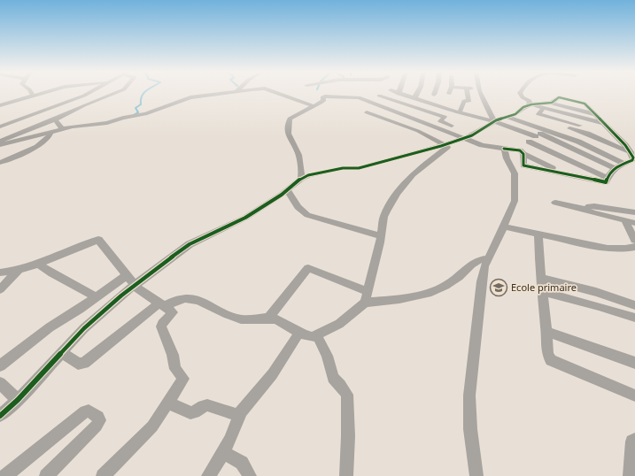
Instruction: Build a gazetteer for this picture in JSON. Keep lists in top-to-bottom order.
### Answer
{
  "places": {
    "school or university": ["Ecole primaire"]
  }
}
